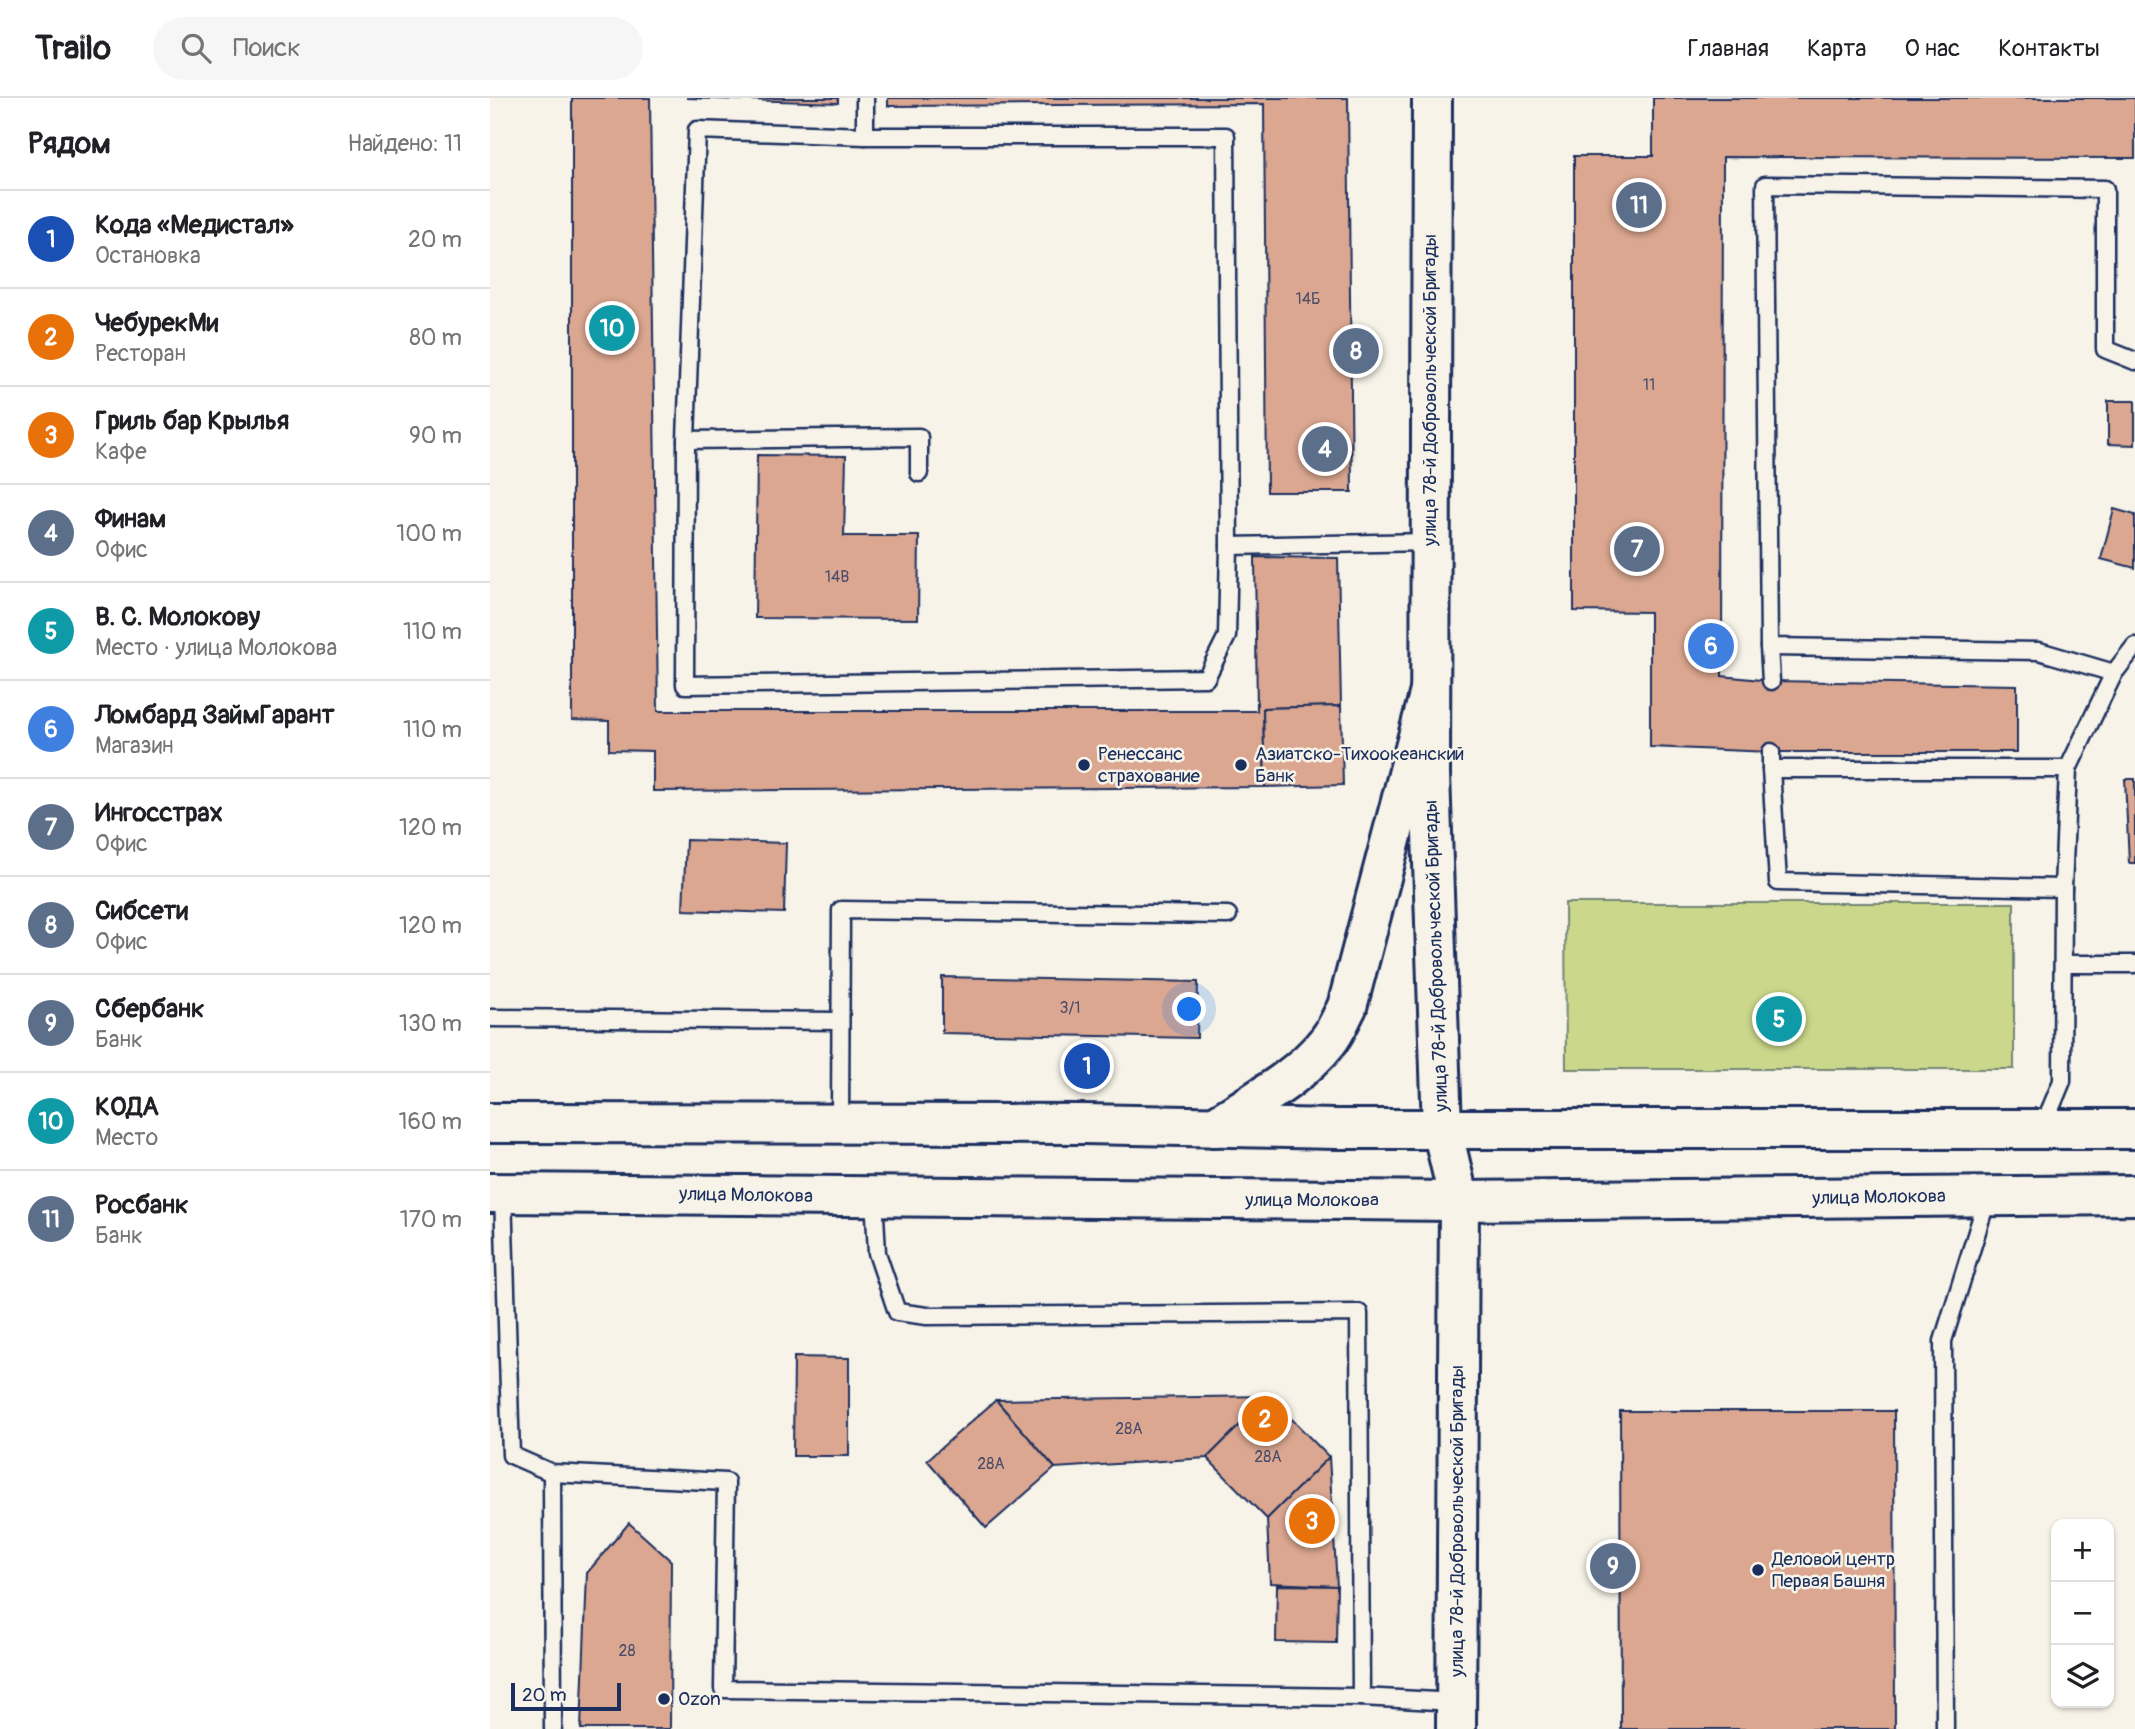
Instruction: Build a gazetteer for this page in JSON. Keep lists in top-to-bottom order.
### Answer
{
  "streets": {
    "main road": ["улица 78-й Добровольческой Бригады", "улица Молокова"]
  },
  "crossings": [
    ["улица 78-й Добровольческой Бригады", "улица Молокова"]
  ],
  "places": [
    "Ренессанс страхование",
    "Азиатско-Тихоокеанский Банк",
    "Деловой центр Первая Башня",
    "Ozon"
  ],
  "house_numbers": [
    "14Б",
    "11",
    "14В",
    "3/1",
    "28А",
    "28А",
    "28А",
    "28"
  ],
  "scale_bar": "20 m",
  "page": {
    "header": "Trailo",
    "search": "Поиск",
    "nav": [
      "Главная",
      "Карта",
      "О нас",
      "Контакты"
    ],
    "heading": ["Рядом", "Найдено: 11"],
    "pins": [
      "11",
      "10",
      "8",
      "4",
      "7",
      "6",
      "5",
      "1",
      "2",
      "3",
      "9"
    ],
    "list": [
      {
        "mark": "1",
        "name": "Кода «Медистал»",
        "note": "Остановка",
        "value": "20 m"
      },
      {
        "mark": "2",
        "name": "ЧебурекМи",
        "note": "Ресторан",
        "value": "80 m"
      },
      {
        "mark": "3",
        "name": "Гриль бар Крылья",
        "note": "Кафе",
        "value": "90 m"
      },
      {
        "mark": "4",
        "name": "Финам",
        "note": "Офис",
        "value": "100 m"
      },
      {
        "mark": "5",
        "name": "В. С. Молокову",
        "note": "Место · улица Молокова",
        "value": "110 m"
      },
      {
        "mark": "6",
        "name": "Ломбард ЗаймГарант",
        "note": "Магазин",
        "value": "110 m"
      },
      {
        "mark": "7",
        "name": "Ингосстрах",
        "note": "Офис",
        "value": "120 m"
      },
      {
        "mark": "8",
        "name": "Сибсети",
        "note": "Офис",
        "value": "120 m"
      },
      {
        "mark": "9",
        "name": "Сбербанк",
        "note": "Банк",
        "value": "130 m"
      },
      {
        "mark": "10",
        "name": "КОДА",
        "note": "Место",
        "value": "160 m"
      },
      {
        "mark": "11",
        "name": "Росбанк",
        "note": "Банк",
        "value": "170 m"
      }
    ],
    "map_buttons": ["+", "−"],
    "scale": "20 m"
  }
}
